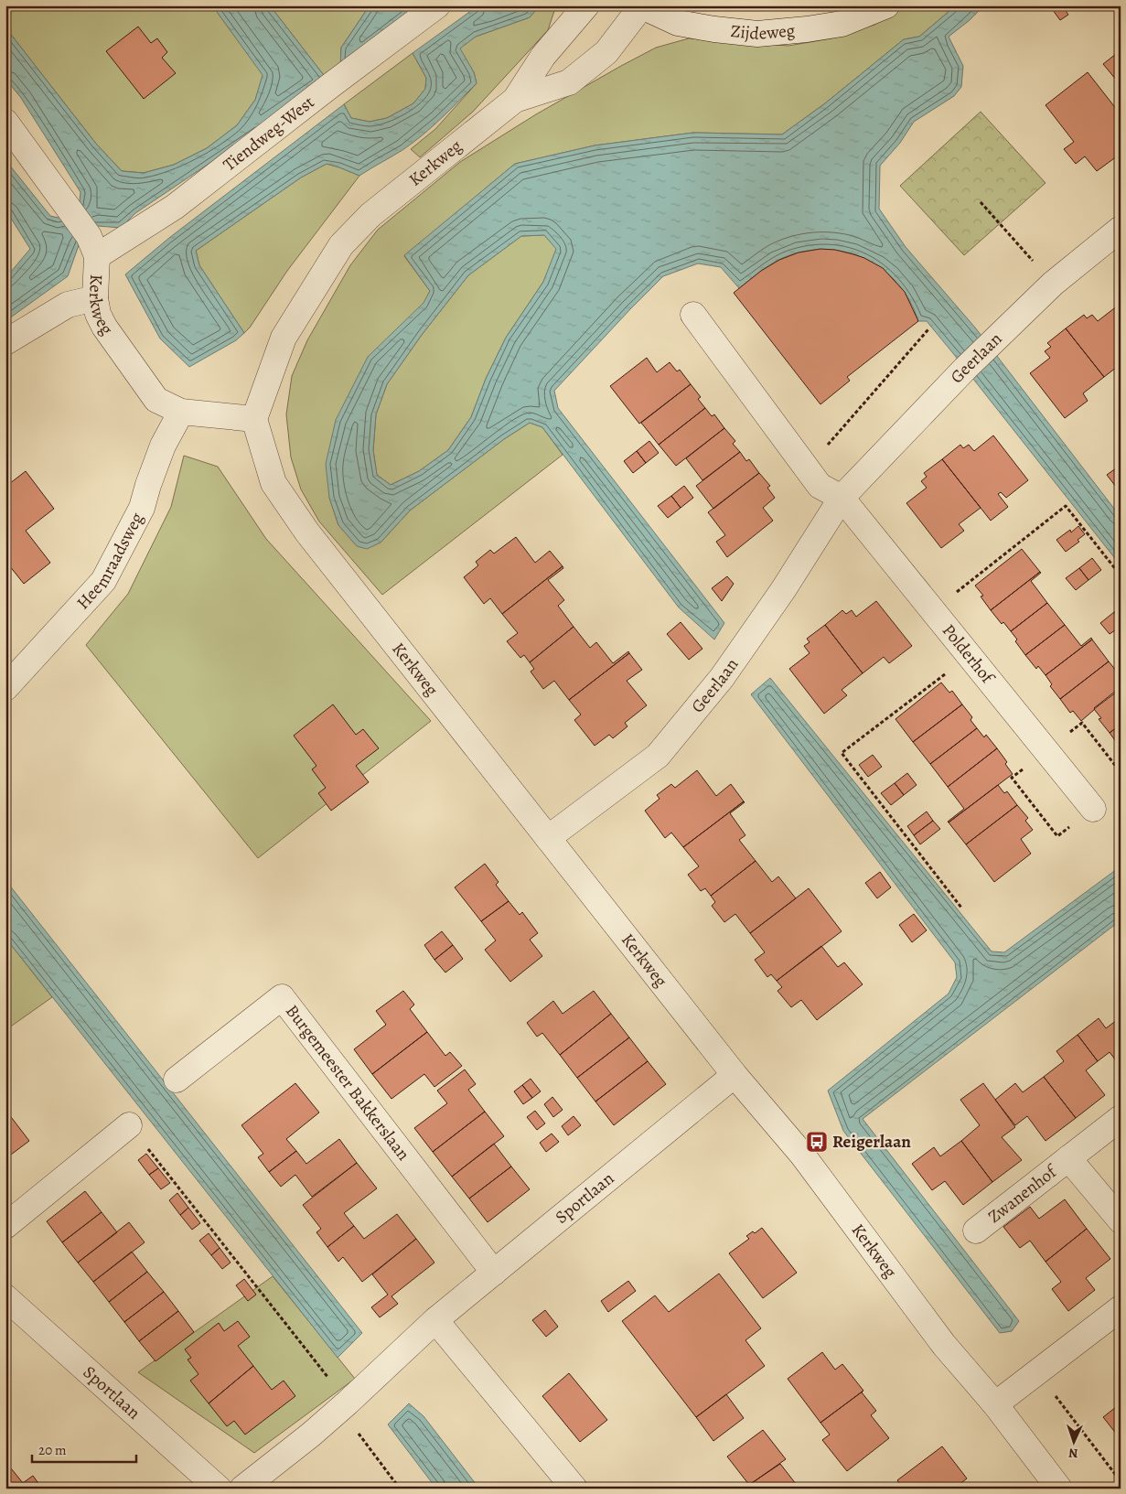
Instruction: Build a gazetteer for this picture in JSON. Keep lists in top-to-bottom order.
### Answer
{
  "streets": {
    "street": [
      "Zijdeweg",
      "Tiendweg-West",
      "Kerkweg",
      "Geerlaan",
      "Heemraadsweg",
      "Polderhof",
      "Burgemeester Bakkerslaan",
      "Zwanenhof",
      "Sportlaan"
    ]
  },
  "crossings": [
    ["Zijdeweg", "Kerkweg"],
    ["Tiendweg-West", "Kerkweg"],
    ["Kerkweg", "Geerlaan"],
    ["Kerkweg", "Heemraadsweg"],
    ["Kerkweg", "Sportlaan"],
    ["Geerlaan", "Polderhof"],
    ["Burgemeester Bakkerslaan", "Sportlaan"]
  ],
  "places": {
    "bus stop": ["Reigerlaan"]
  },
  "scale_bar": "20 m",
  "north": "bottom"
}
